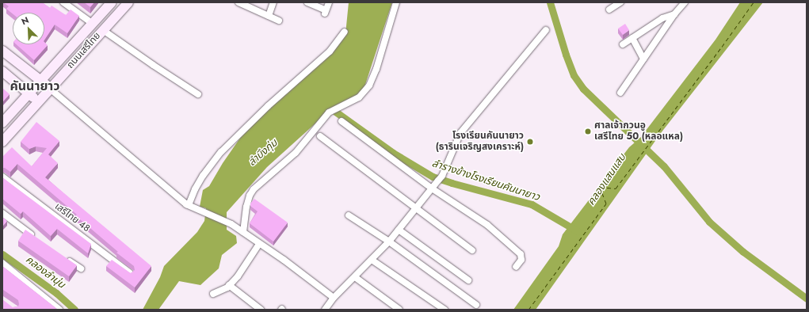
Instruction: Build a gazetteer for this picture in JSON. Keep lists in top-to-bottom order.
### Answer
{
  "streets": {
    "main road": ["ถนนเสรีไทย"],
    "street": ["เสรีไทย 48"]
  },
  "districts": ["คันนายาว"],
  "water": [
    "ลำบึงกุ่ม",
    "คลองแสนแสบ",
    "ลำรางข้างโรงเรียนคันนายาว",
    "คลองลำนุ่น"
  ],
  "places": ["ศาลเจ้ากวนอู เสรีไทย 50 (หลอแหล)", "โรงเรียนคันนายาว (ธารินเจริญสงเคราะห์)"],
  "north": "top left"
}
